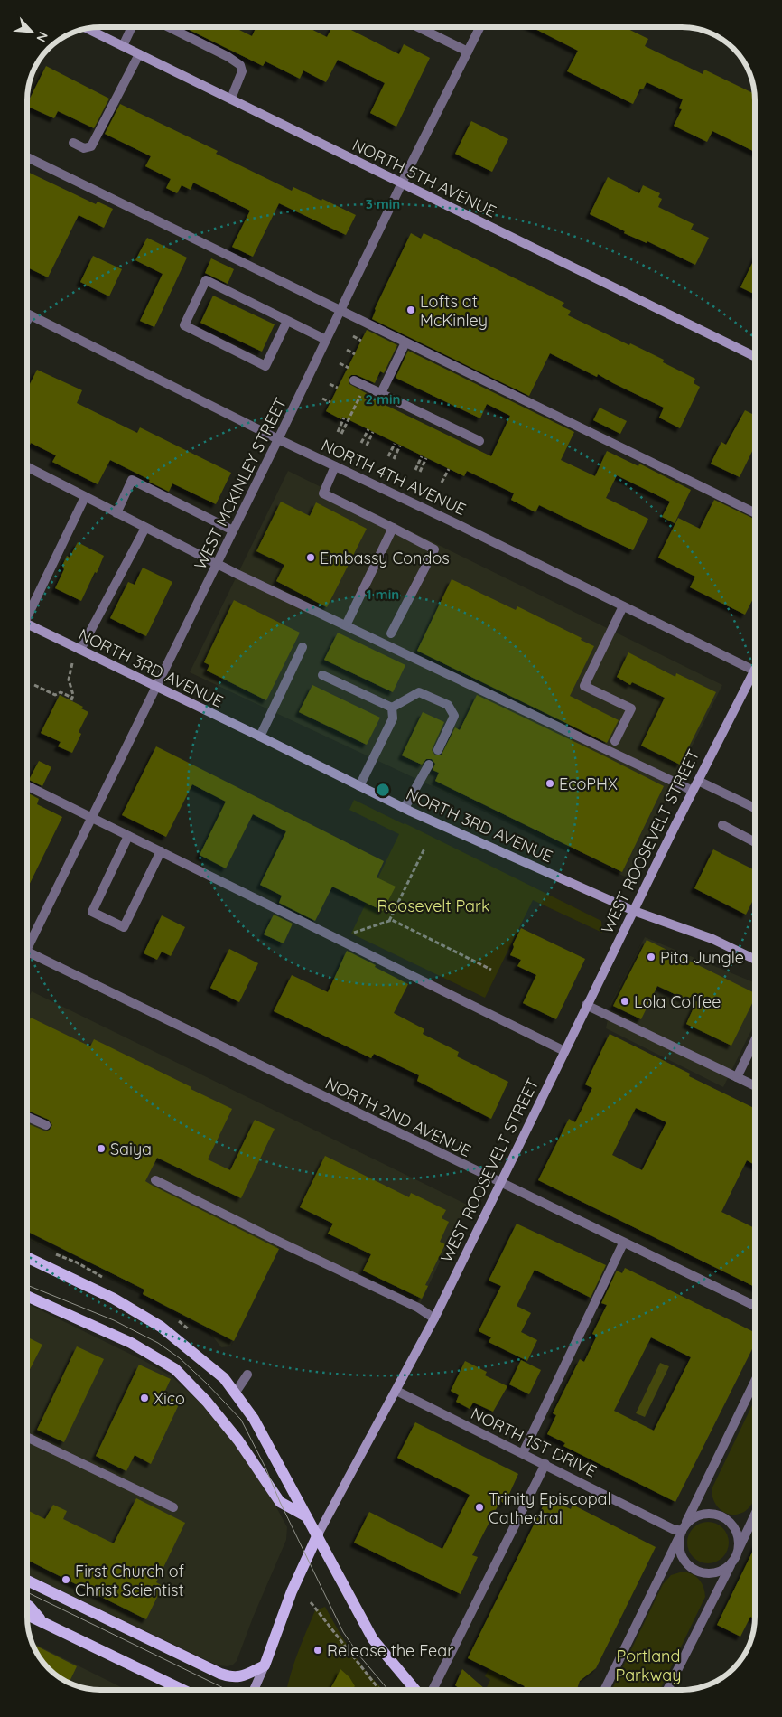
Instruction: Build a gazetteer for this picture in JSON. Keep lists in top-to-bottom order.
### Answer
{
  "streets": {
    "main road": ["WEST ROOSEVELT STREET"],
    "street": [
      "NORTH 5TH AVENUE",
      "NORTH 4TH AVENUE",
      "WEST MCKINLEY STREET",
      "NORTH 3RD AVENUE",
      "NORTH 2ND AVENUE",
      "NORTH 1ST DRIVE"
    ]
  },
  "crossings": [
    ["NORTH 5TH AVENUE", "WEST MCKINLEY STREET"],
    ["NORTH 4TH AVENUE", "WEST MCKINLEY STREET"],
    ["WEST MCKINLEY STREET", "NORTH 3RD AVENUE"],
    ["NORTH 3RD AVENUE", "WEST ROOSEVELT STREET"],
    ["WEST ROOSEVELT STREET", "NORTH 2ND AVENUE"],
    ["WEST ROOSEVELT STREET", "NORTH 1ST DRIVE"]
  ],
  "parks": ["Roosevelt Park", "Portland Parkway"],
  "places": [
    "Lofts at McKinley",
    "Embassy Condos",
    "EcoPHX",
    "Pita Jungle",
    "Lola Coffee",
    "Saiya",
    "Xico",
    "Trinity Episcopal Cathedral",
    "First Church of Christ Scientist",
    "Release the Fear"
  ],
  "north": "bottom right",
  "rings": ["3 min", "2 min", "1 min"]
}
